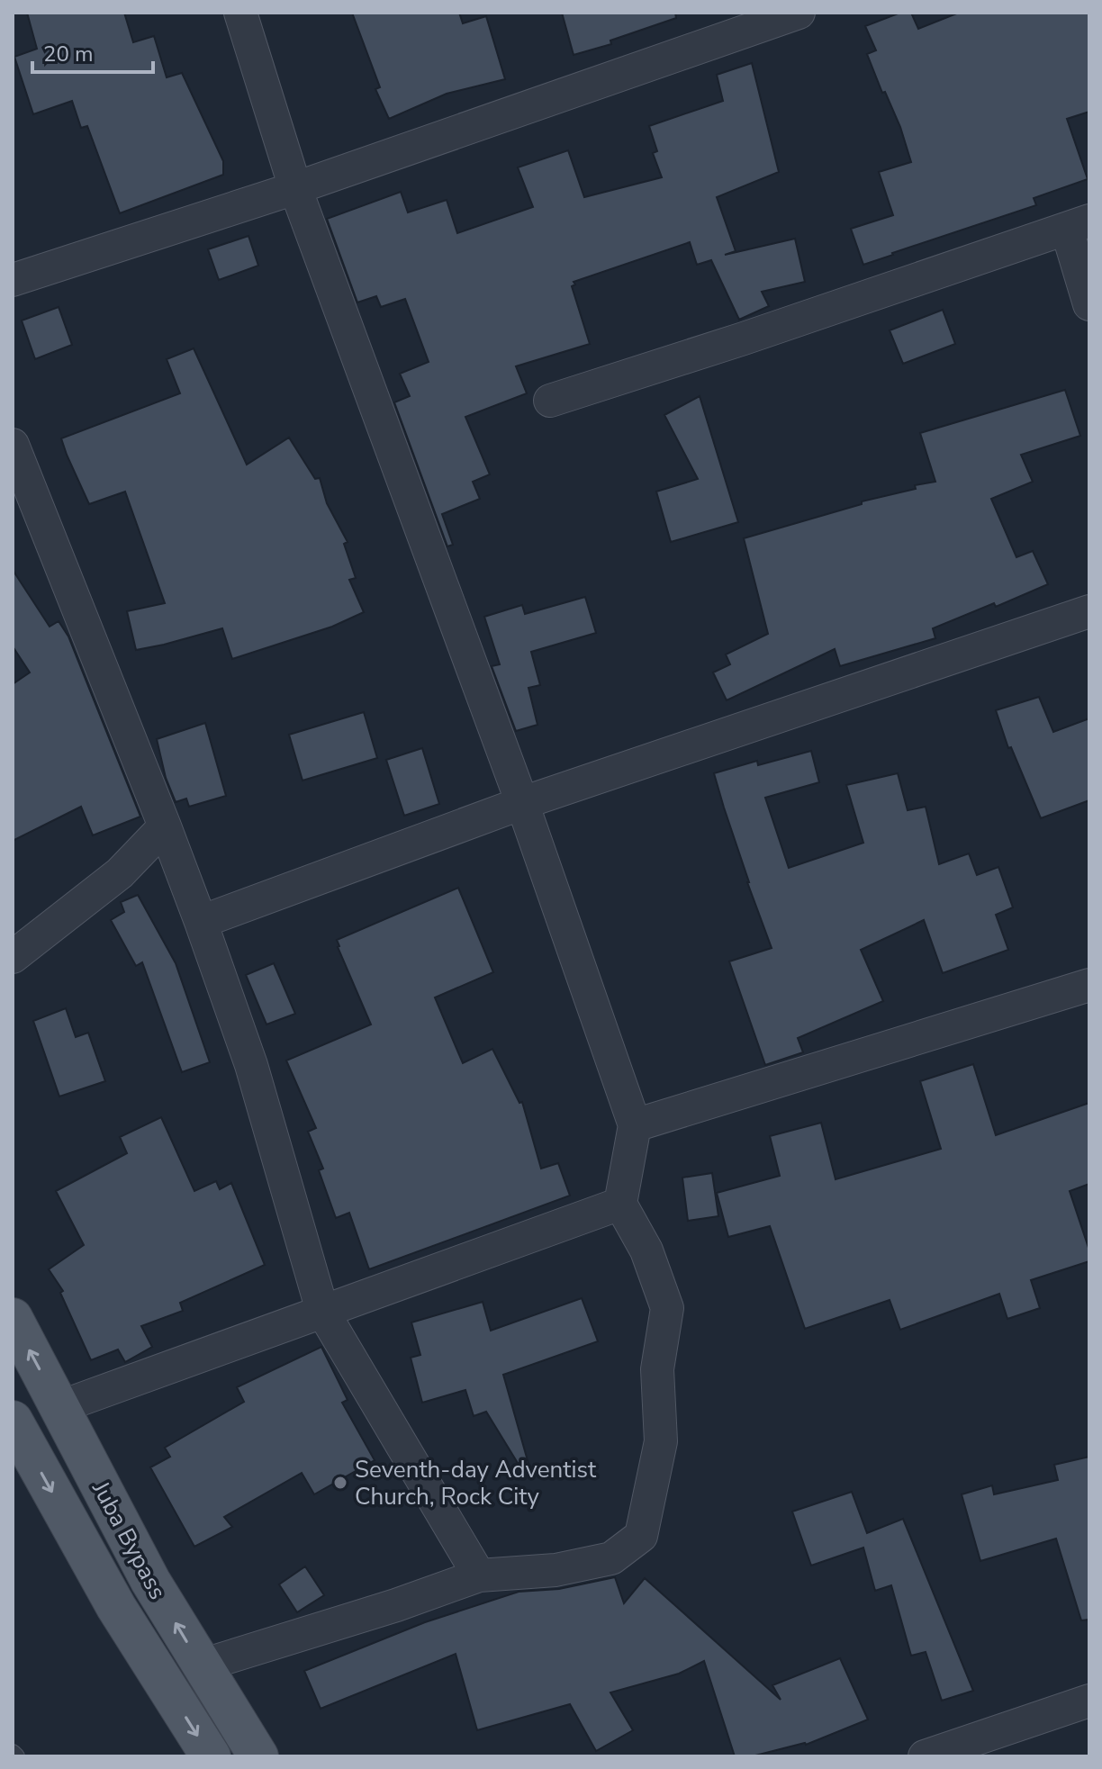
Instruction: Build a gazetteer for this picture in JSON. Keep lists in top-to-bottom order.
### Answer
{
  "streets": {
    "main road": ["Juba Bypass"]
  },
  "places": ["Seventh-day Adventist Church, Rock City"],
  "scale_bar": "20 m"
}
